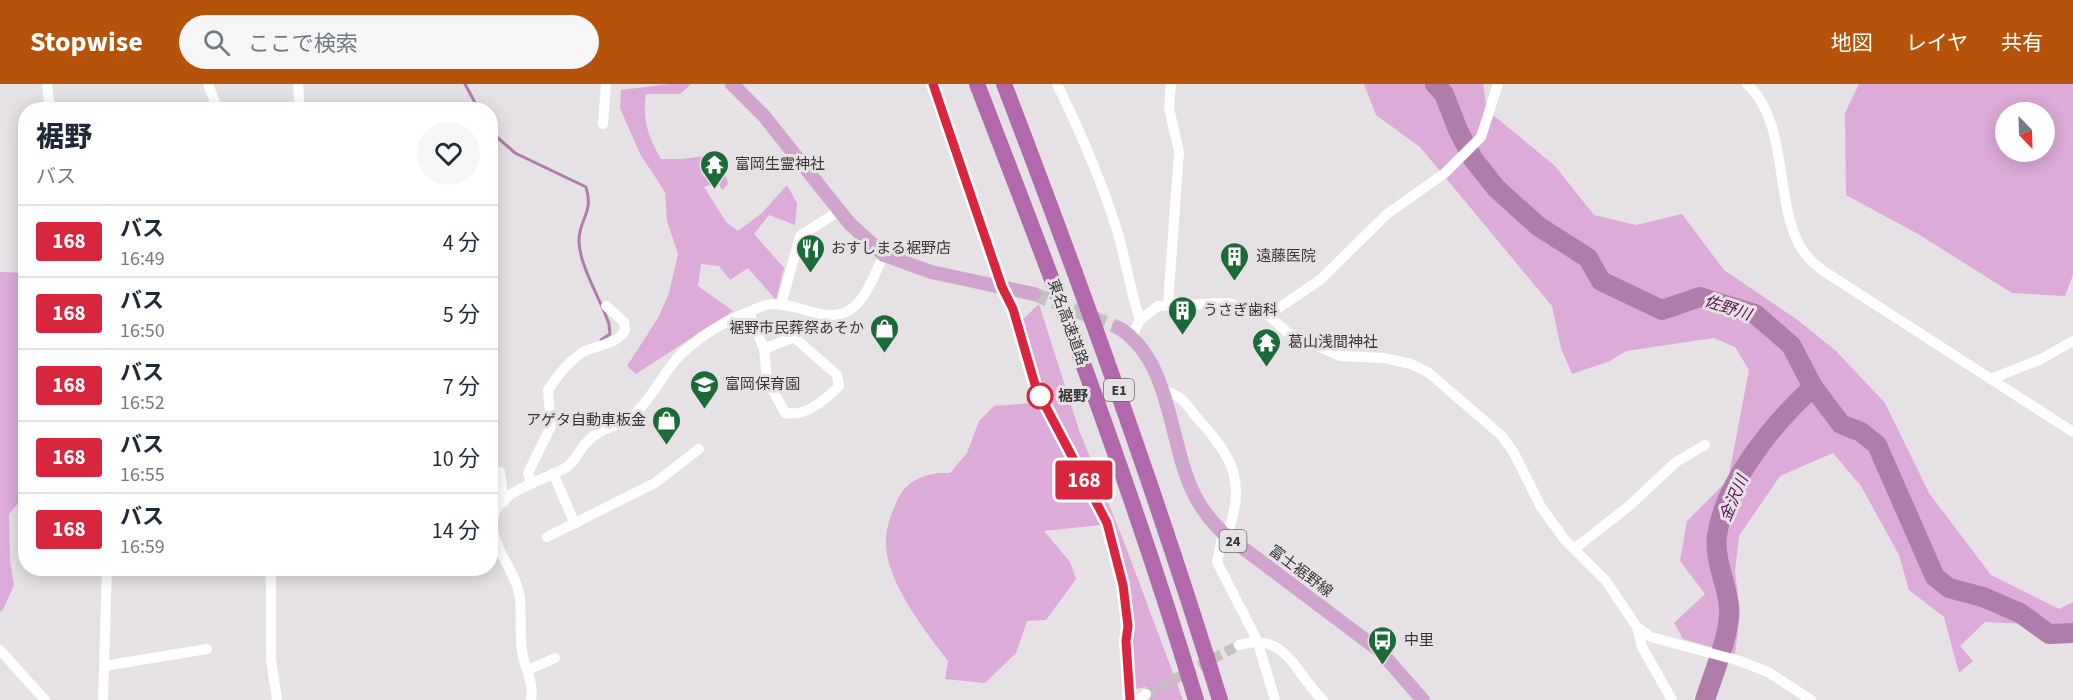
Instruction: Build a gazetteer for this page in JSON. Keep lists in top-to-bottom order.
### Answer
{
  "streets": {
    "highway": ["東名高速道路", "E1"],
    "main road": ["24", "富士裾野線"]
  },
  "water": ["佐野川", "金沢川"],
  "places": {
    "temple": ["富岡生霊神社", "葛山浅間神社"],
    "restaurant": ["おすしまる裾野店"],
    "building": ["遠藤医院", "うさぎ歯科"],
    "shop": ["裾野市民葬祭あそか", "アゲタ自動車板金"],
    "other": ["裾野"],
    "school or university": ["富岡保育園"],
    "bus stop": ["中里"]
  },
  "lines": ["bus line 168"],
  "north": "bottom right",
  "page": {
    "header": "Stopwise",
    "search": "ここで検索",
    "nav": ["地図", "レイヤ", "共有"],
    "on_map": "168",
    "heading": ["裾野", "バス"],
    "list": [
      {
        "mark": "168",
        "name": "バス",
        "note": "16:49",
        "value": "4 分"
      },
      {
        "mark": "168",
        "name": "バス",
        "note": "16:50",
        "value": "5 分"
      },
      {
        "mark": "168",
        "name": "バス",
        "note": "16:52",
        "value": "7 分"
      },
      {
        "mark": "168",
        "name": "バス",
        "note": "16:55",
        "value": "10 分"
      },
      {
        "mark": "168",
        "name": "バス",
        "note": "16:59",
        "value": "14 分"
      }
    ]
  }
}
